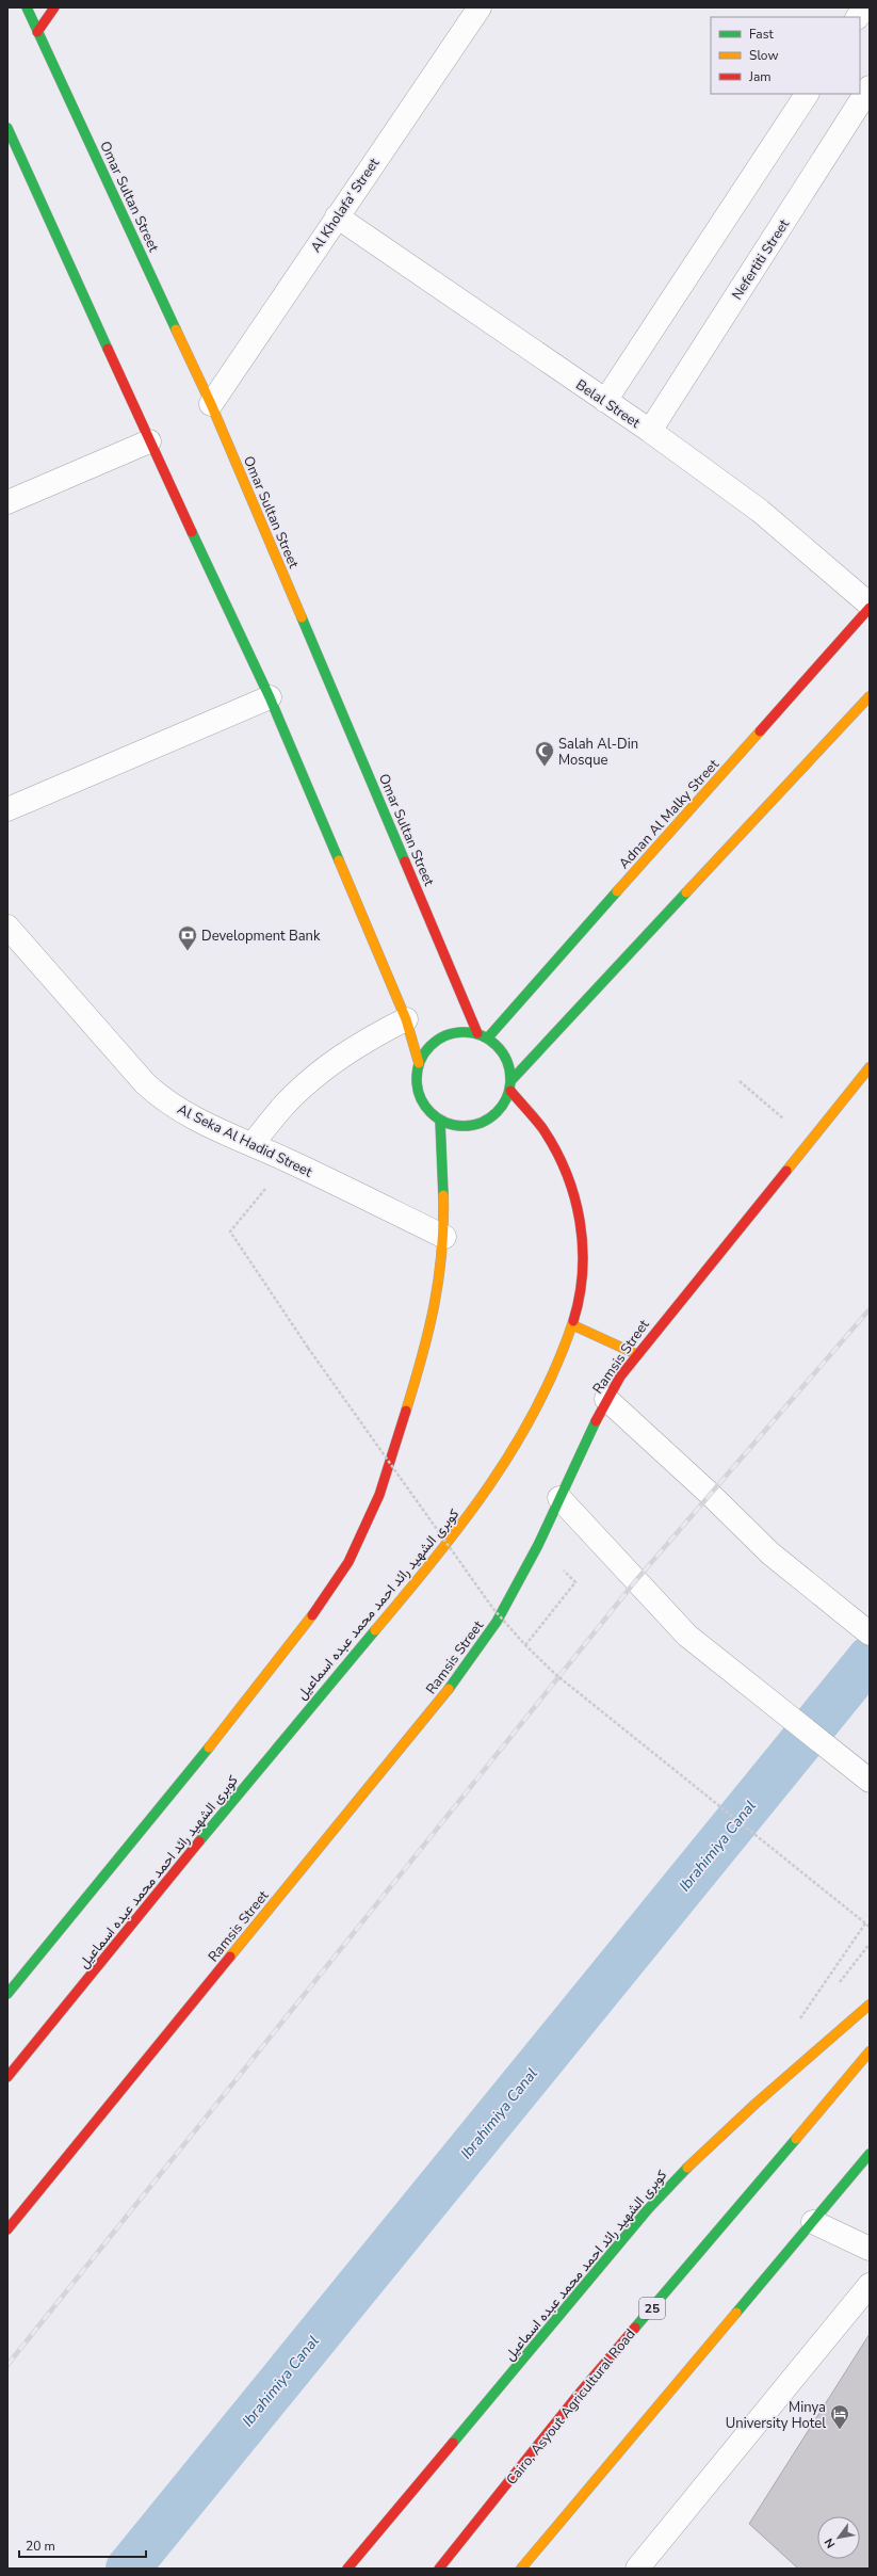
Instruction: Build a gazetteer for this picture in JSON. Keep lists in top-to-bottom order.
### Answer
{
  "streets": {
    "main road": [
      "Omar Sultan Street",
      "Adnan Al Malky Street",
      "Ramsis Street",
      "كوبرى الشهيد رائد احمد محمد عبده اسماعيل",
      "25",
      "Cairo, Asyout Agricultural Road"
    ],
    "street": [
      "Al Kholafa' Street",
      "Nefertiti Street",
      "Belal Street",
      "Al Seka Al Hadid Street"
    ]
  },
  "crossings": [
    ["Omar Sultan Street", "Al Kholafa' Street"],
    ["Omar Sultan Street", "Adnan Al Malky Street"],
    ["Omar Sultan Street", "كوبرى الشهيد رائد احمد محمد عبده اسماعيل"],
    ["Al Kholafa' Street", "Belal Street"],
    ["Nefertiti Street", "Belal Street"],
    ["Adnan Al Malky Street", "كوبرى الشهيد رائد احمد محمد عبده اسماعيل"]
  ],
  "water": ["Ibrahimiya Canal"],
  "places": {
    "mosque": ["Salah Al-Din Mosque"],
    "bank": ["Development Bank"],
    "hotel": ["Minya University Hotel"]
  },
  "legend": ["Fast", "Slow", "Jam"],
  "scale_bar": "20 m",
  "north": "bottom left"
}
